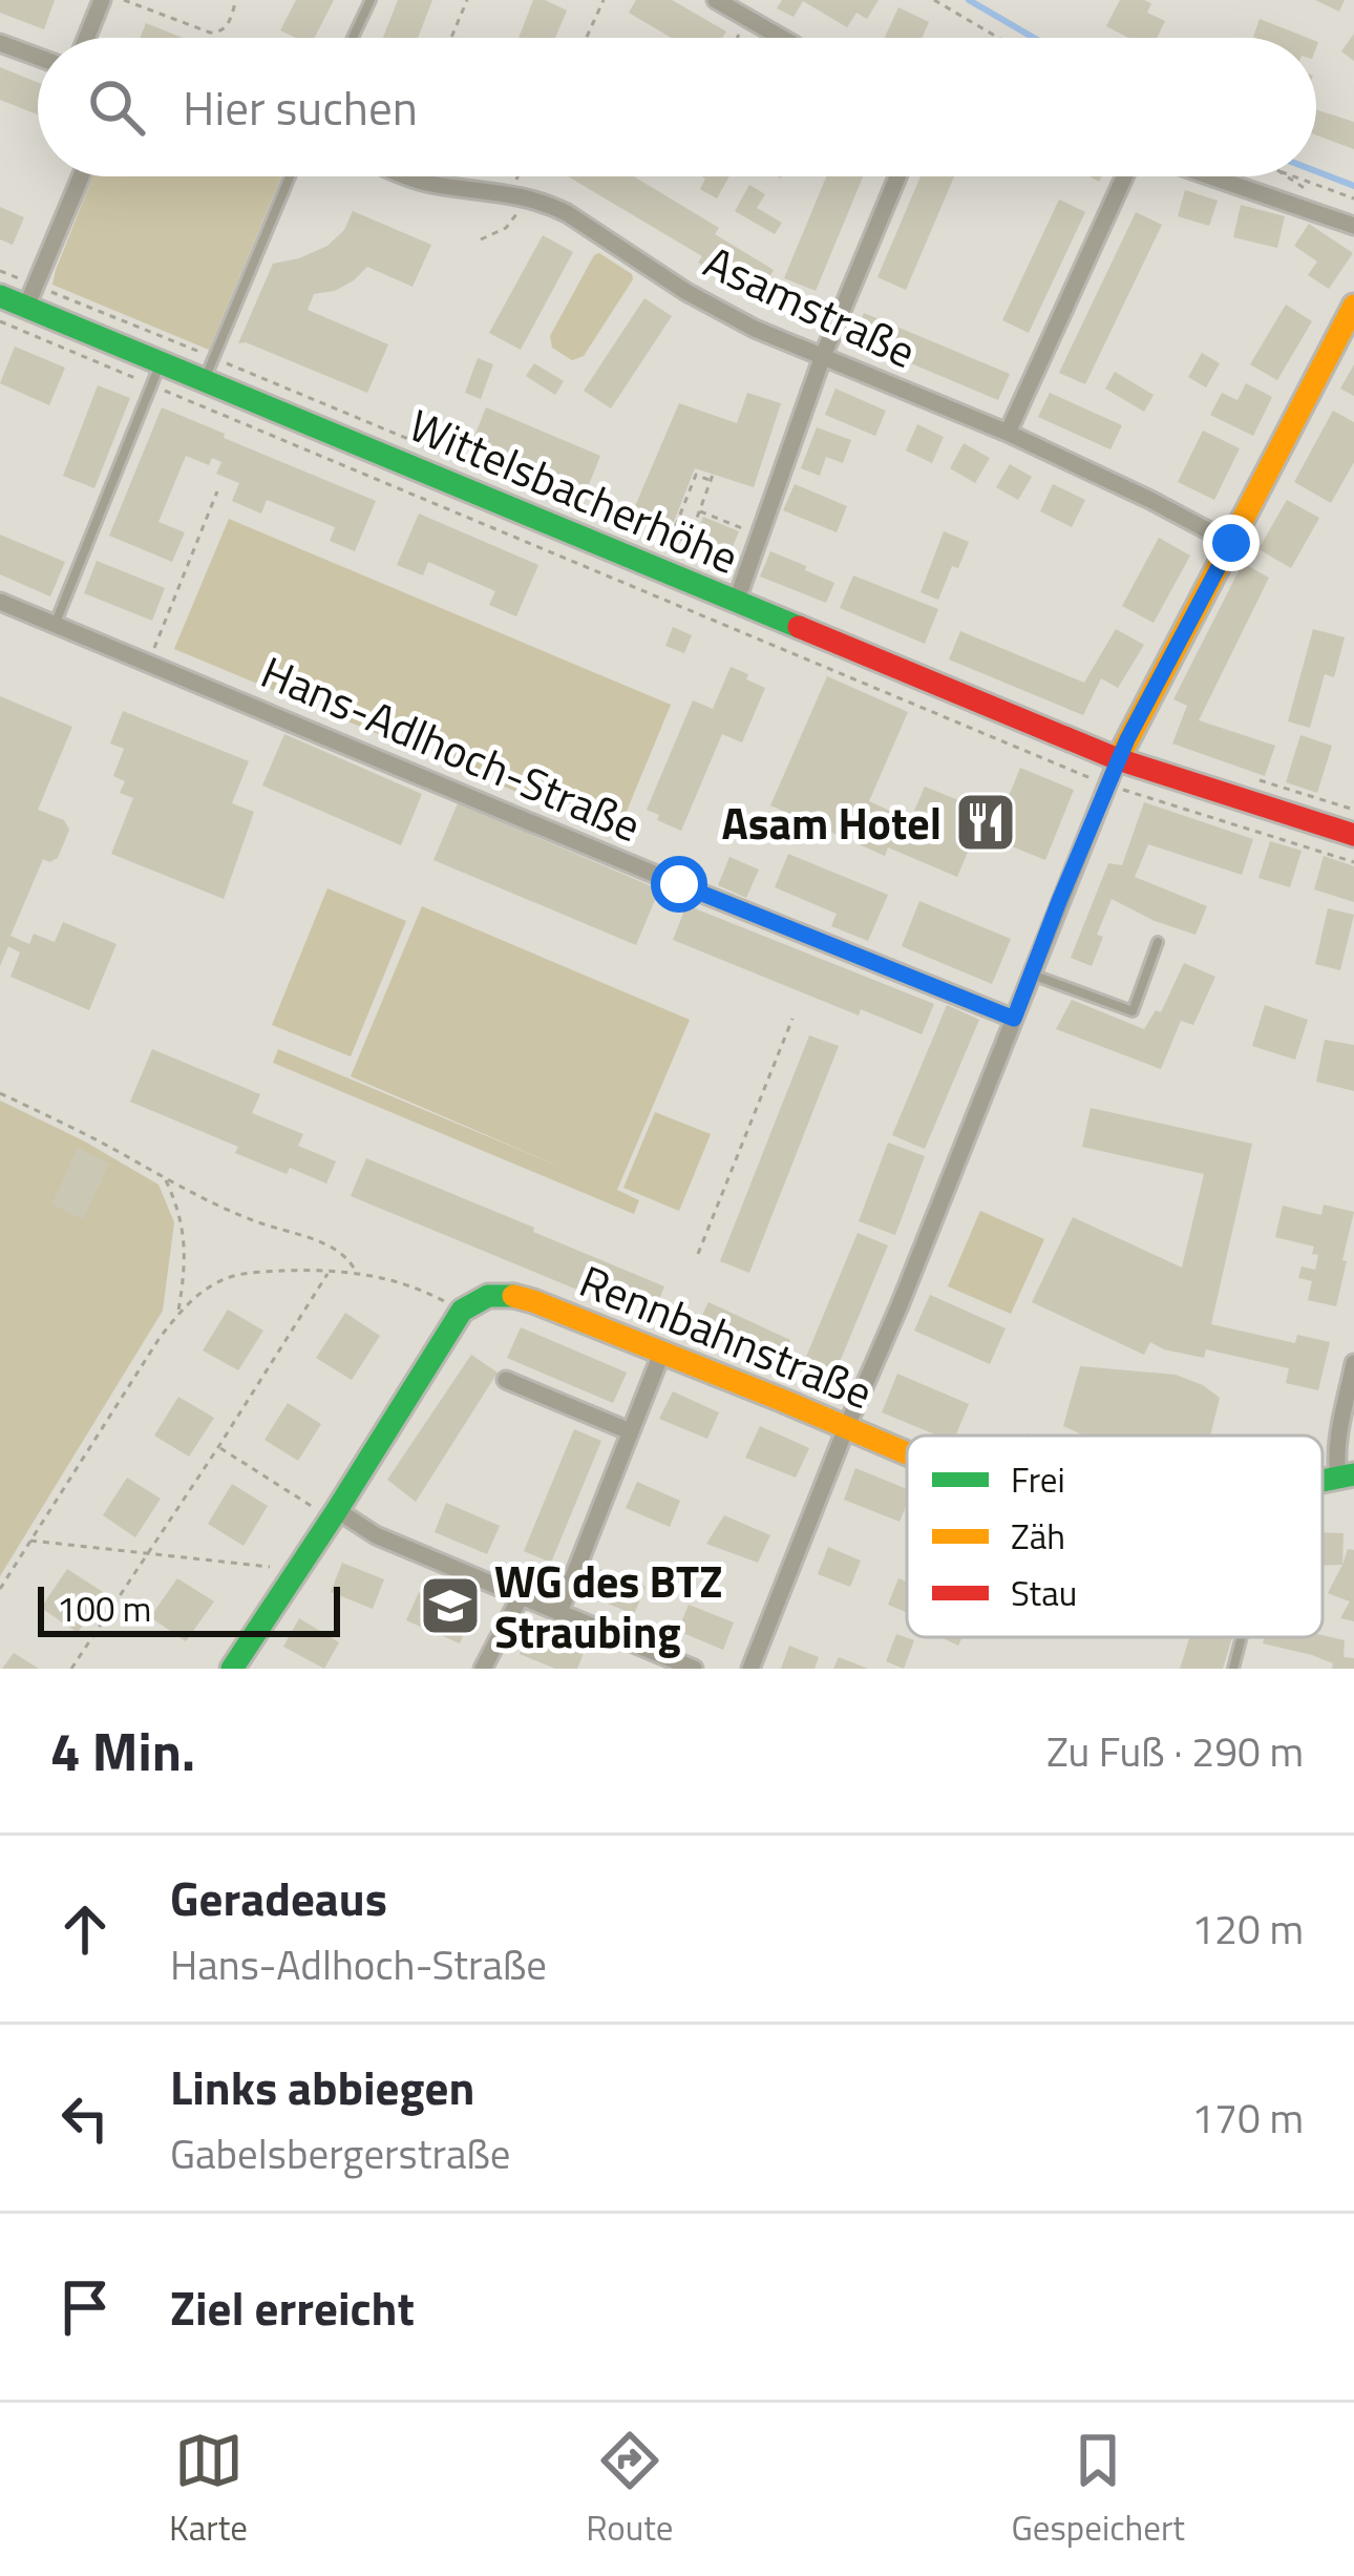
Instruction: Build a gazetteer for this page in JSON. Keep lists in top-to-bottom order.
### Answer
{
  "streets": {
    "street": [
      "Asamstraße",
      "Wittelsbacherhöhe",
      "Hans-Adlhoch-Straße",
      "Rennbahnstraße"
    ]
  },
  "places": {
    "restaurant": ["Asam Hotel"],
    "school or university": ["WG des BTZ Straubing"]
  },
  "legend": ["Frei", "Zäh", "Stau"],
  "scale_bar": "100 m",
  "page": {
    "search": "Hier suchen",
    "scale": "100 m",
    "heading": ["4 Min.", "Zu Fuß · 290 m"],
    "list": [
      ["Geradeaus", "Hans-Adlhoch-Straße", "120 m"],
      ["Links abbiegen", "Gabelsbergerstraße", "170 m"],
      "Ziel erreicht"
    ],
    "nav": ["Karte", "Route", "Gespeichert"]
  }
}
